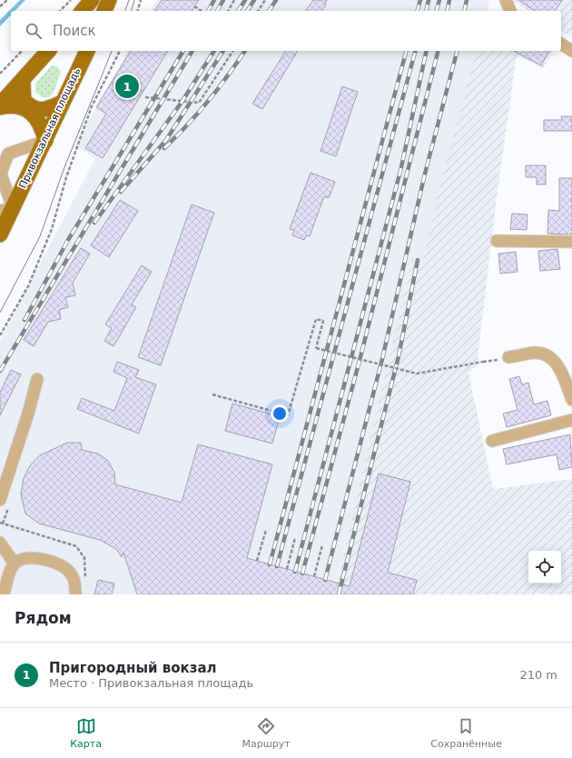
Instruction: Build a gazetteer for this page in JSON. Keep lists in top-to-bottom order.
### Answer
{
  "streets": {
    "main road": ["Привокзальная площадь"]
  },
  "page": {
    "search": "Поиск",
    "pins": "1",
    "heading": "Рядом",
    "list": [
      {
        "mark": "1",
        "name": "Пригородный вокзал",
        "note": "Место · Привокзальная площадь",
        "value": "210 m"
      }
    ],
    "nav": ["Карта", "Маршрут", "Сохранённые"]
  }
}
